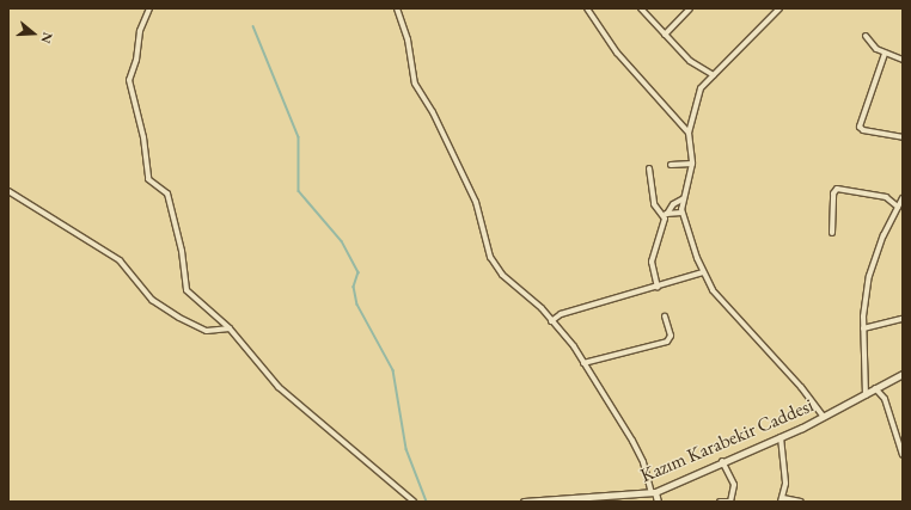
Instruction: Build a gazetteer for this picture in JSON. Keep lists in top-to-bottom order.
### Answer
{
  "streets": {
    "street": ["Kazım Karabekir Caddesi"]
  },
  "north": "right"
}
